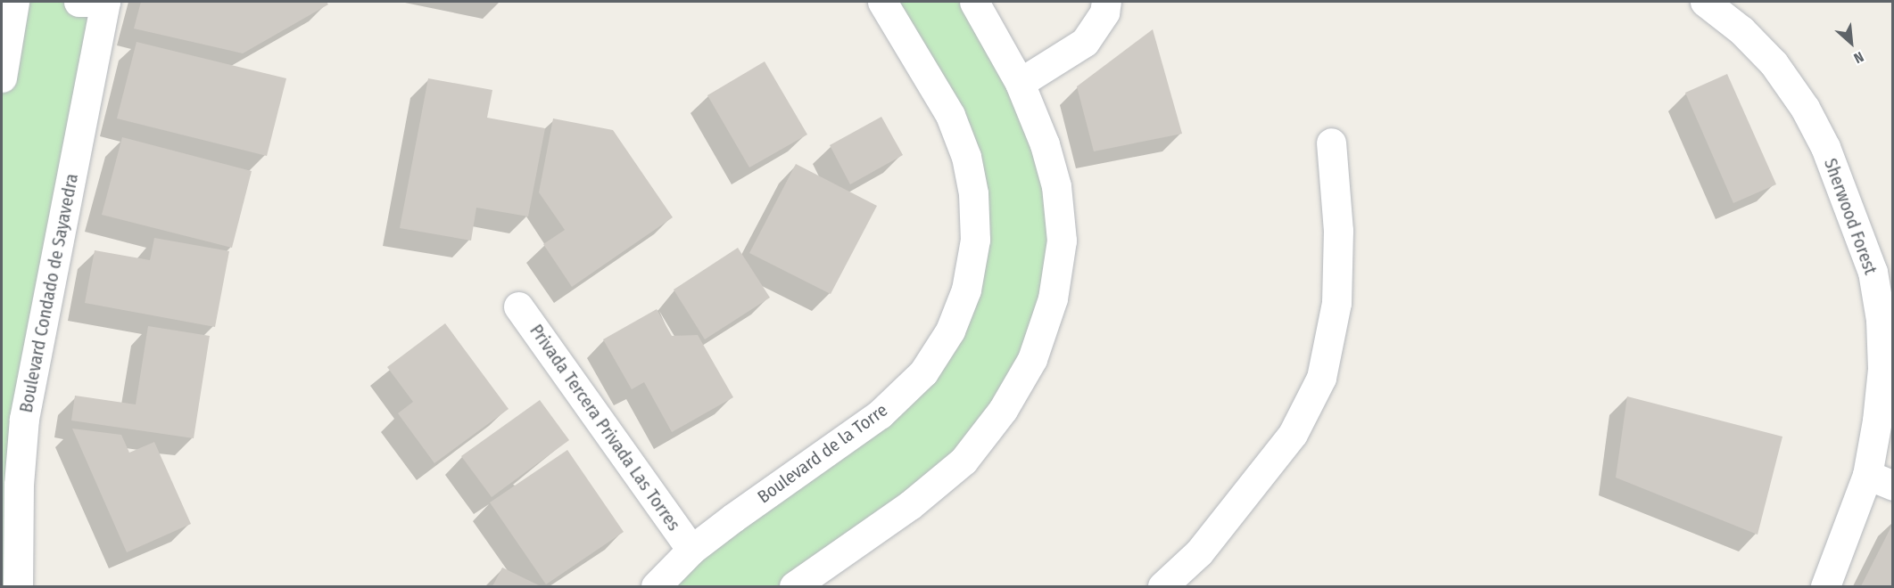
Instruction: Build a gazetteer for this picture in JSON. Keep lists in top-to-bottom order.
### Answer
{
  "streets": {
    "street": [
      "Sherwood Forest",
      "Boulevard Condado de Sayavedra",
      "Privada Tercera Privada Las Torres",
      "Boulevard de la Torre"
    ]
  },
  "crossings": [
    ["Privada Tercera Privada Las Torres", "Boulevard de la Torre"]
  ],
  "north": "bottom right"
}
